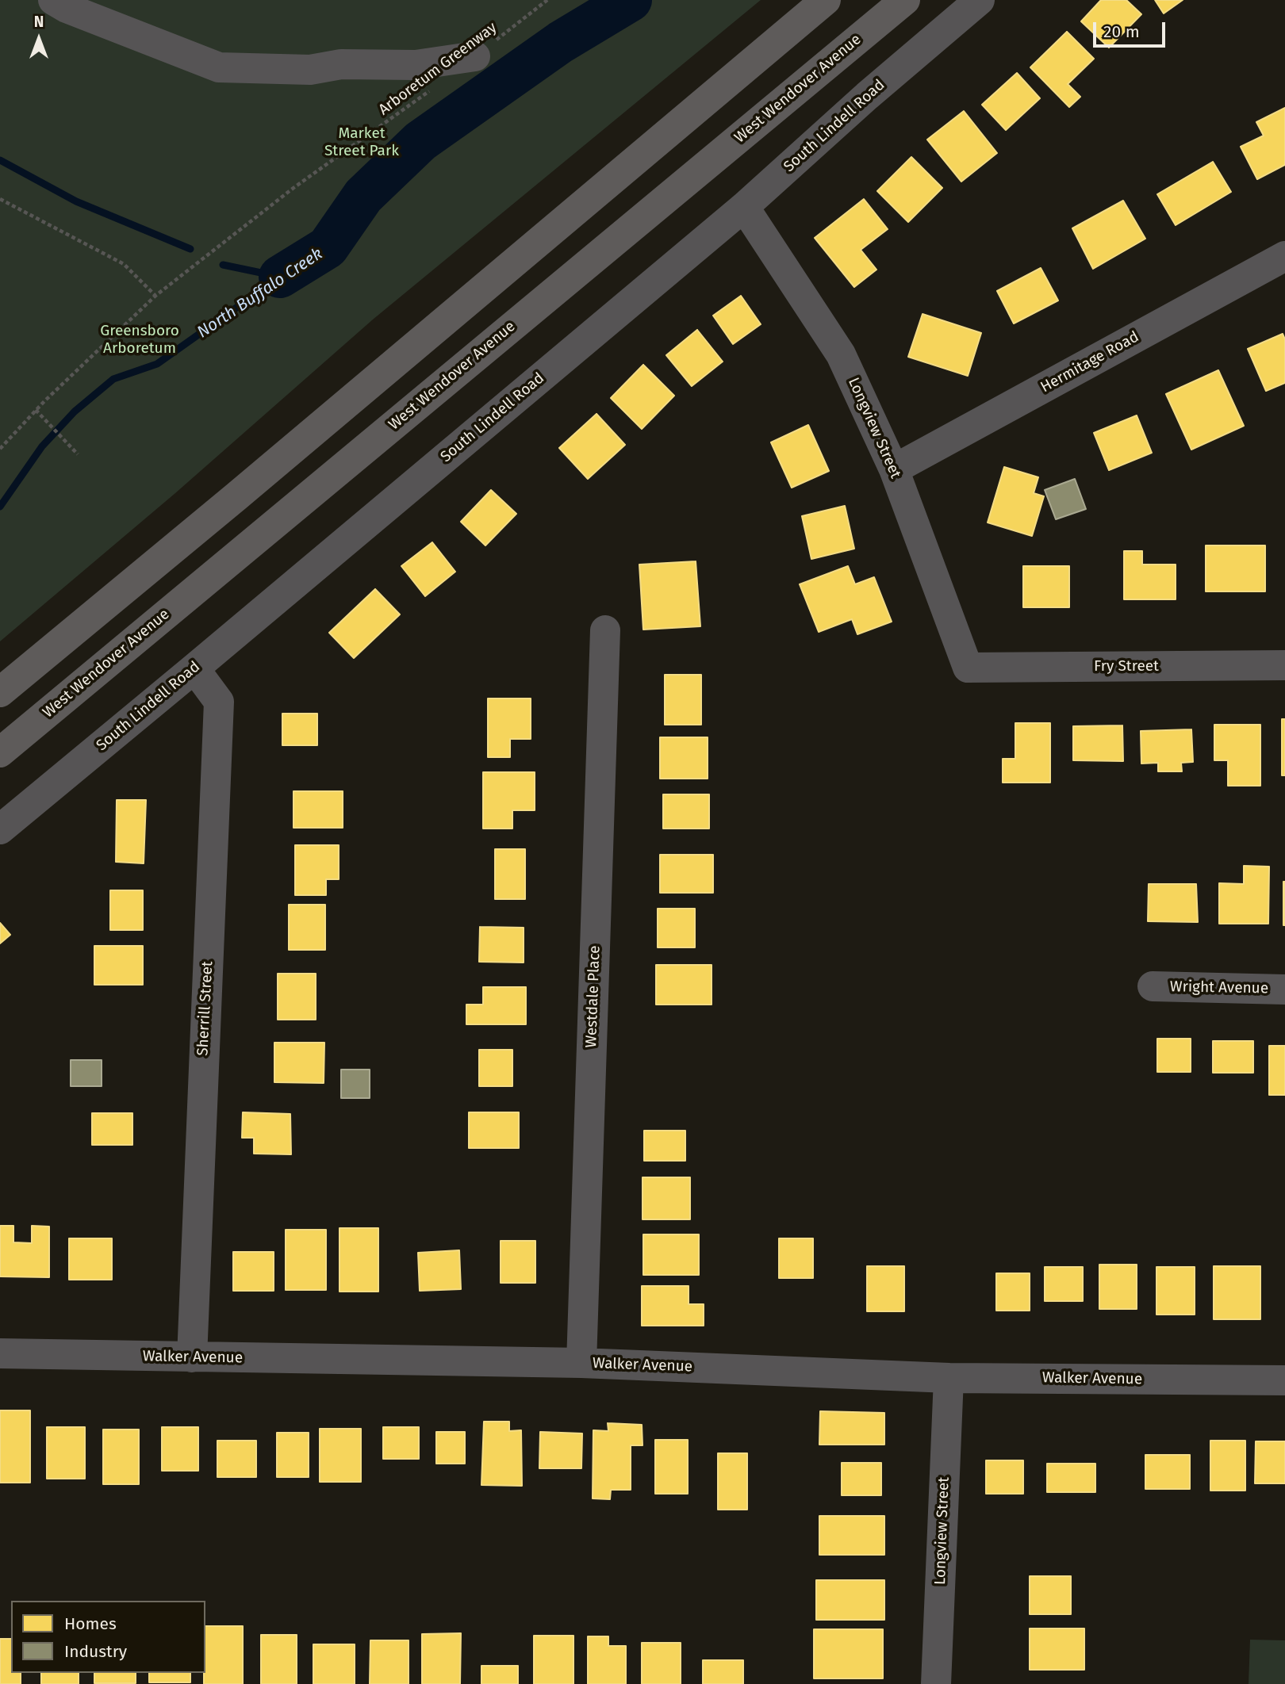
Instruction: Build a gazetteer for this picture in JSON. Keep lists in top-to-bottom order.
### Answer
{
  "streets": {
    "highway": ["West Wendover Avenue"],
    "street": [
      "South Lindell Road",
      "Hermitage Road",
      "Longview Street",
      "Fry Street",
      "Wright Avenue",
      "Westdale Place",
      "Sherrill Street",
      "Walker Avenue"
    ],
    "path": ["Arboretum Greenway"]
  },
  "crossings": [
    ["South Lindell Road", "Longview Street"],
    ["South Lindell Road", "Sherrill Street"],
    ["Hermitage Road", "Longview Street"],
    ["Longview Street", "Fry Street"],
    ["Longview Street", "Walker Avenue"],
    ["Westdale Place", "Walker Avenue"],
    ["Sherrill Street", "Walker Avenue"]
  ],
  "water": ["North Buffalo Creek"],
  "parks": ["Market Street Park", "Greensboro Arboretum"],
  "legend": ["Homes", "Industry"],
  "scale_bar": "20 m",
  "north": "top"
}
